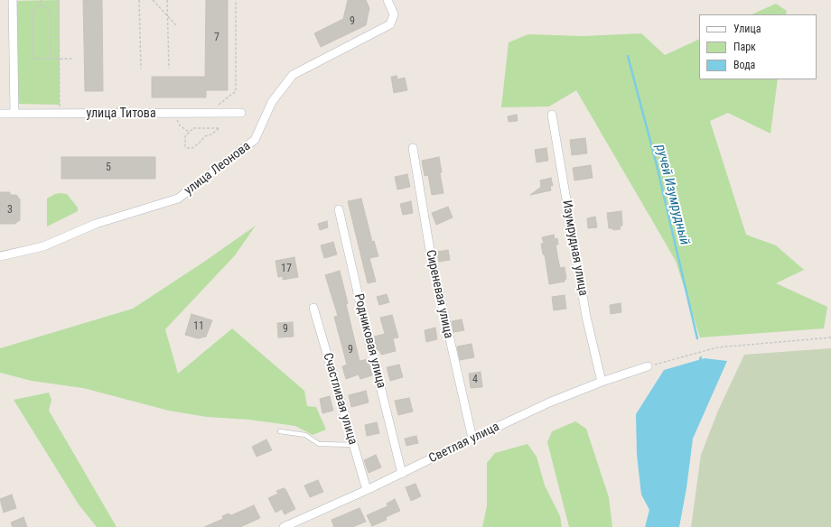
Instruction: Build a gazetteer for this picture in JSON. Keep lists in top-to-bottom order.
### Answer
{
  "streets": {
    "street": [
      "улица Титова",
      "улица Леонова",
      "Изумрудная улица",
      "Сиреневая улица",
      "Родниковая улица",
      "Счастливая улица",
      "Светлая улица"
    ]
  },
  "crossings": [
    ["Изумрудная улица", "Светлая улица"],
    ["Сиреневая улица", "Светлая улица"],
    ["Родниковая улица", "Светлая улица"],
    ["Счастливая улица", "Светлая улица"]
  ],
  "water": ["ручей Изумрудный"],
  "house_numbers": [
    "9",
    "7",
    "5",
    "3",
    "17",
    "11",
    "9",
    "9",
    "4"
  ],
  "legend": ["Улица", "Парк", "Вода"]
}
